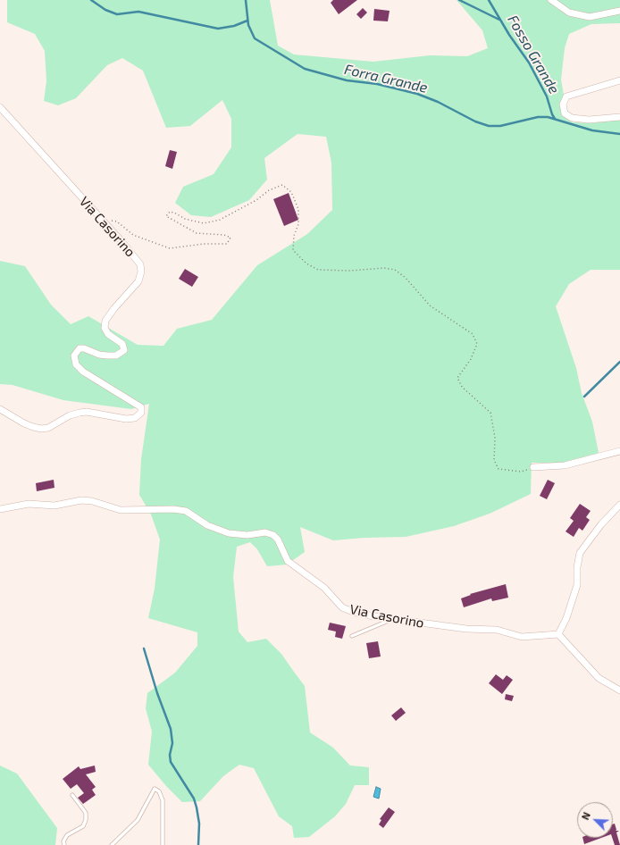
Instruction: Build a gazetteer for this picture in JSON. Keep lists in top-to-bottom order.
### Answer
{
  "streets": {
    "street": ["Via Casorino"]
  },
  "water": ["Fosso Grande", "Forra Grande"],
  "north": "top left"
}
